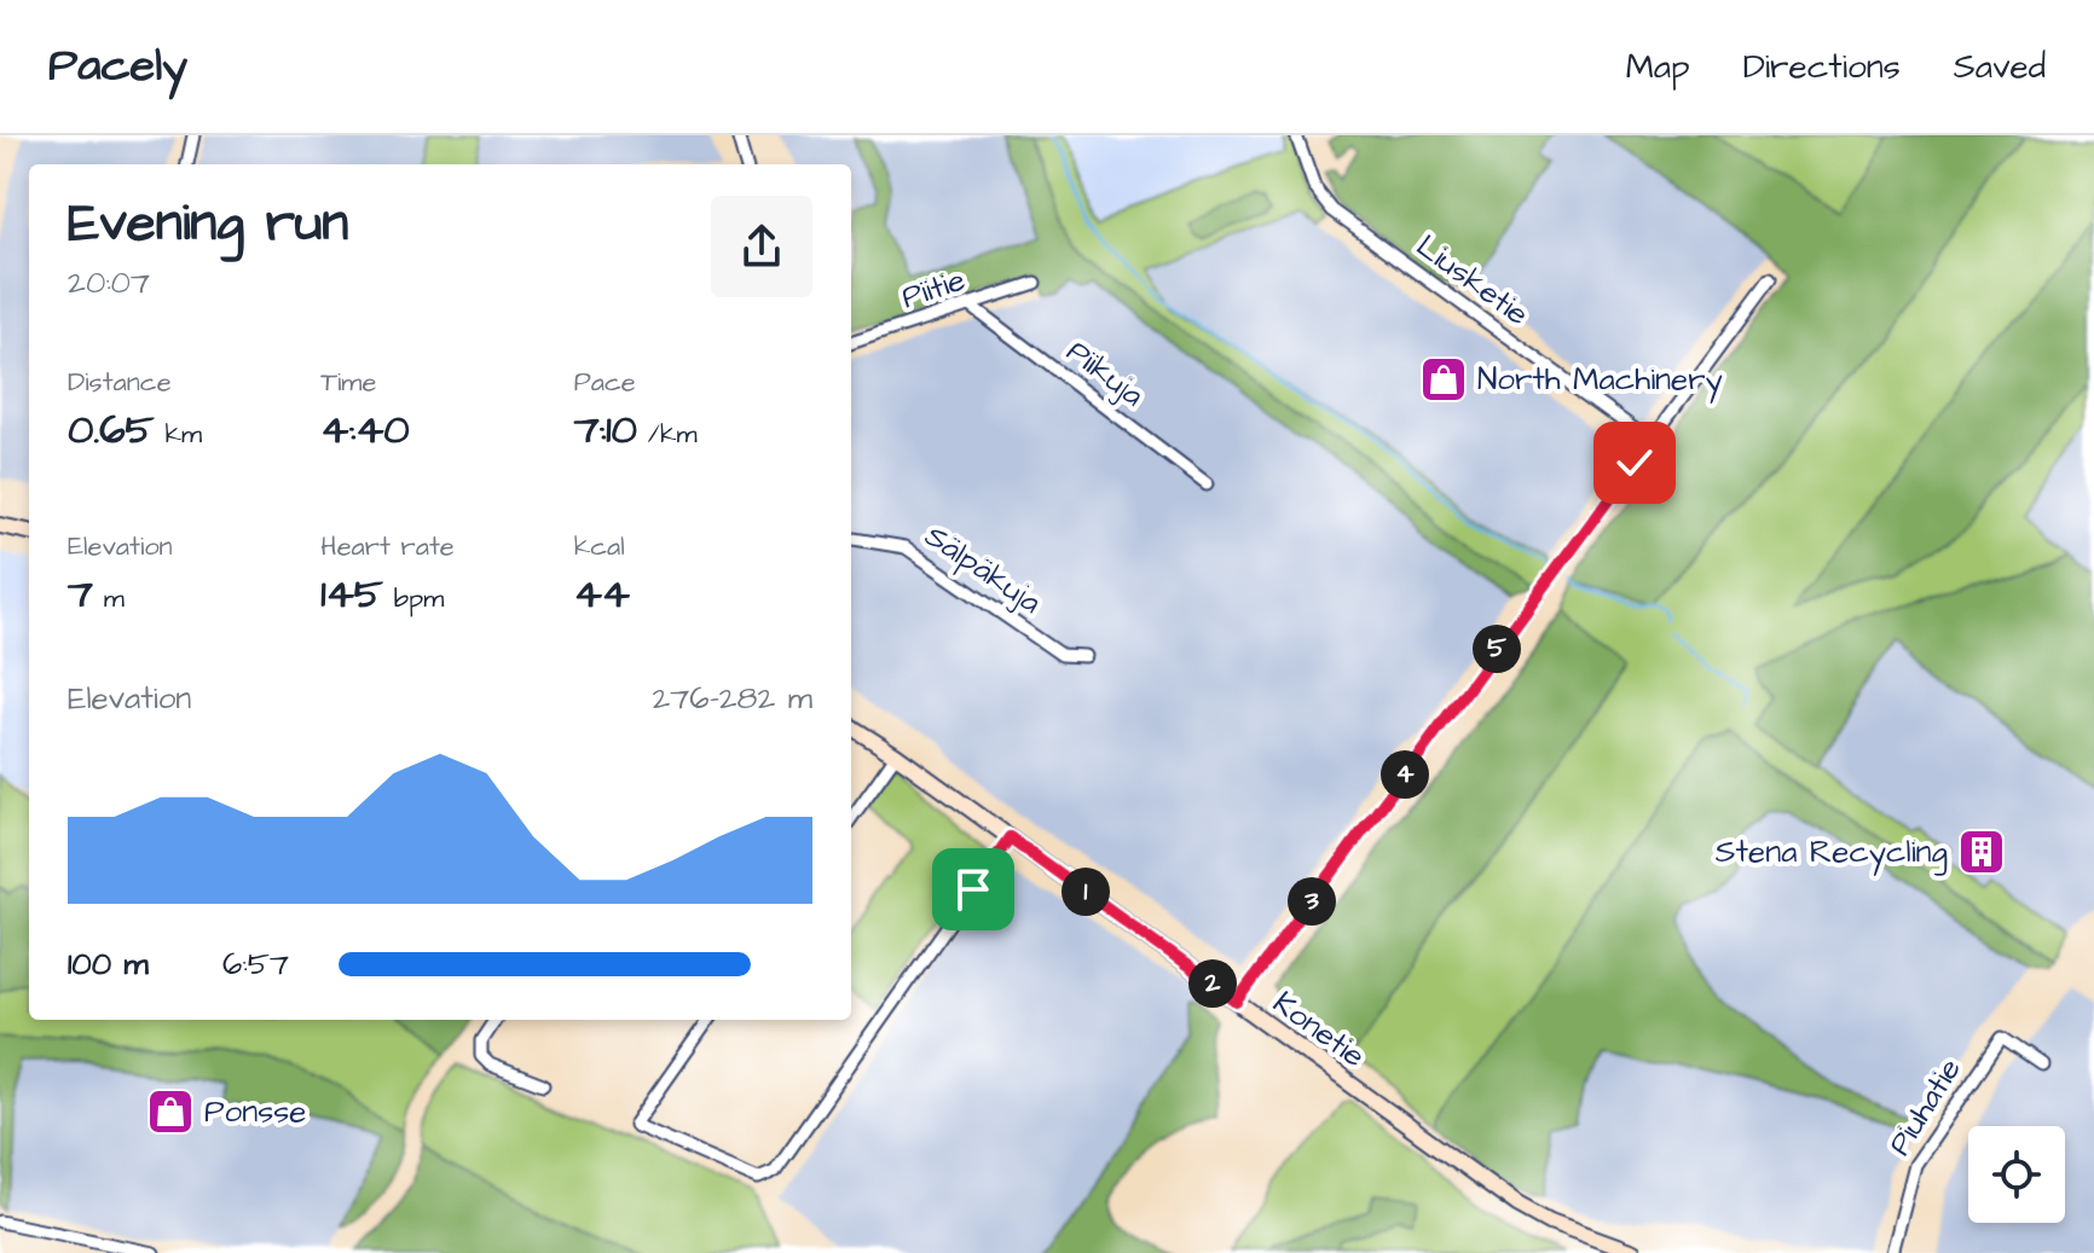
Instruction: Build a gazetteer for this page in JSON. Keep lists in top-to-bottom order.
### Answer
{
  "streets": {
    "street": [
      "Liusketie",
      "Piitie",
      "Piikuja",
      "Sälpäkuja",
      "Konetie",
      "Piuhatie"
    ]
  },
  "crossings": [
    ["Piitie", "Piikuja"]
  ],
  "places": {
    "shop": ["North Machinery", "Ponsse"],
    "building": ["Stena Recycling"]
  },
  "page": {
    "header": "Pacely",
    "nav": ["Map", "Directions", "Saved"],
    "heading": ["Evening run", "20:07"],
    "stats": [
      ["Distance", "0.65 km"],
      ["Time", "4:40"],
      ["Pace", "7:10 /km"],
      ["Elevation", "7 m"],
      ["Heart rate", "145 bpm"],
      ["kcal", "44"]
    ],
    "pins": [
      "5",
      "4",
      "1",
      "3",
      "2"
    ],
    "chart": ["Elevation", "276–282 m"],
    "list": [
      {
        "name": "100 m",
        "note": "6:57"
      }
    ]
  }
}
